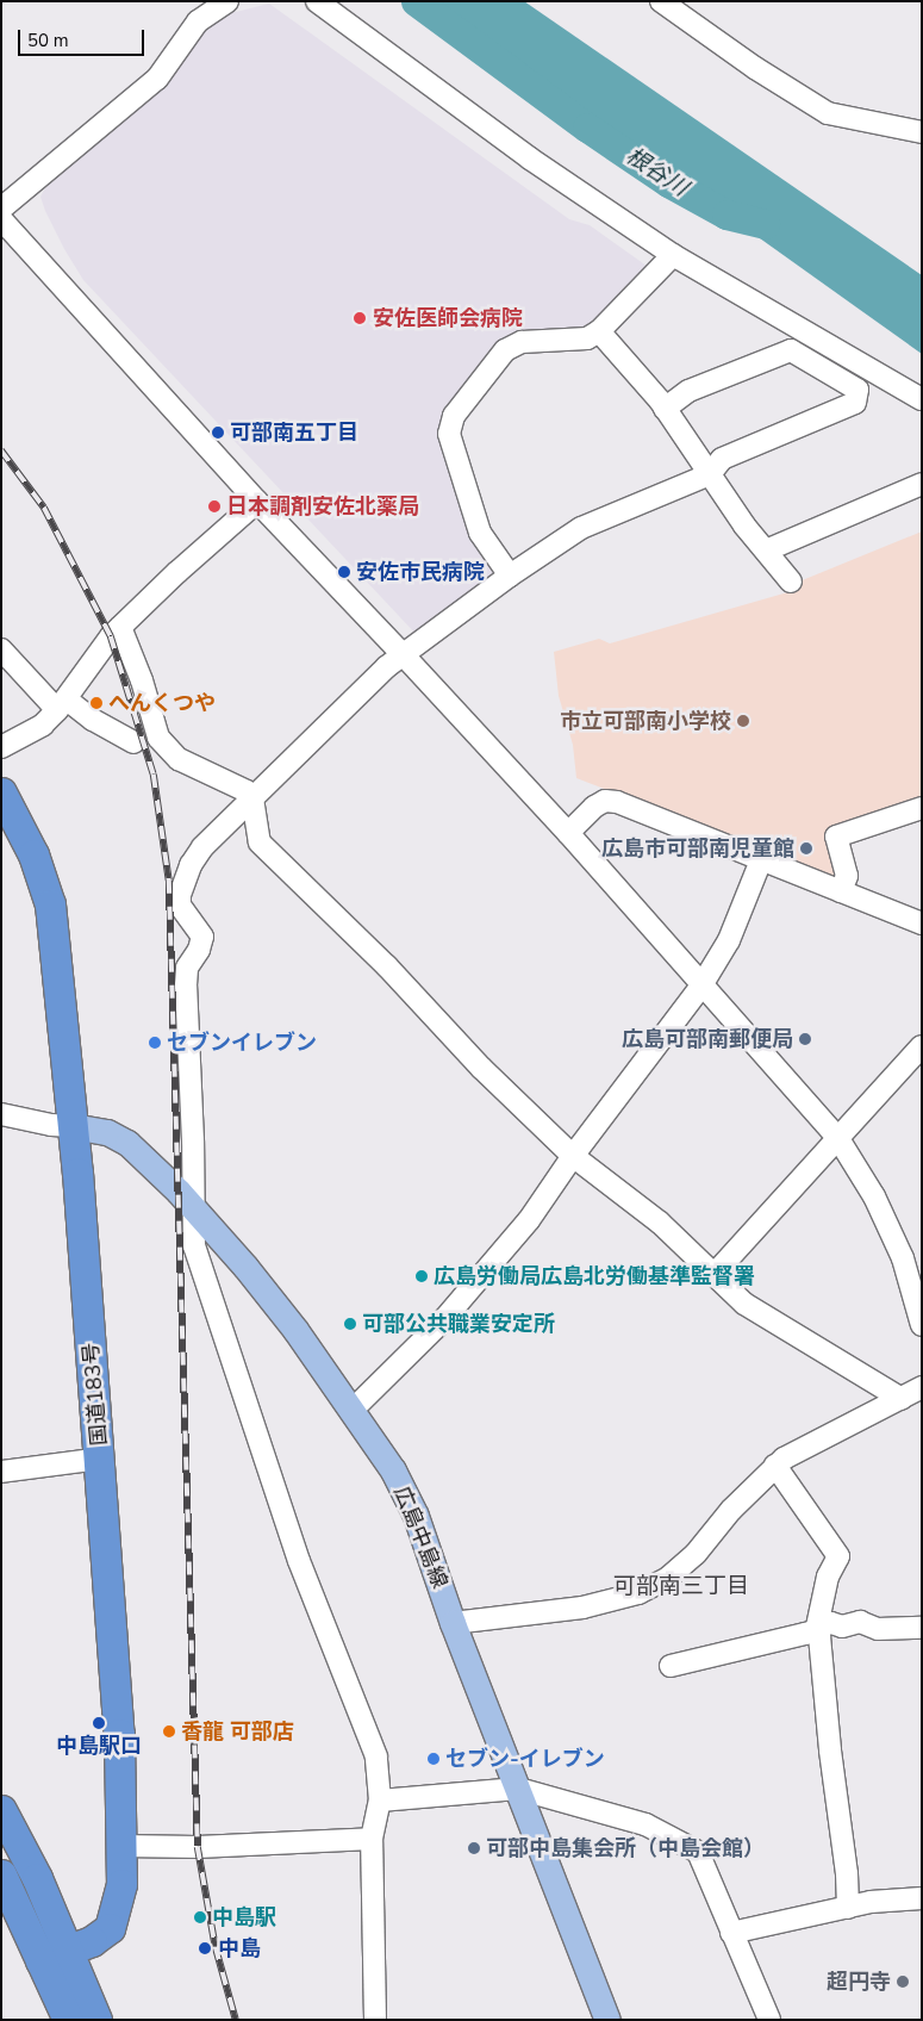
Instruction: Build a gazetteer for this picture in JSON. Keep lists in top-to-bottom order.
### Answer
{
  "streets": {
    "highway": ["国道183号"],
    "main road": ["広島中島線"]
  },
  "crossings": [
    ["国道183号", "広島中島線"]
  ],
  "districts": ["可部南三丁目"],
  "water": ["根谷川"],
  "places": [
    "安佐医師会病院",
    "可部南五丁目",
    "日本調剤安佐北薬局",
    "安佐市民病院",
    "へんくつや",
    "市立可部南小学校",
    "広島市可部南児童館",
    "広島可部南郵便局",
    "セブンイレブン",
    "広島労働局広島北労働基準監督署",
    "可部公共職業安定所",
    "中島駅口",
    "香龍 可部店",
    "セブン-イレブン",
    "可部中島集会所（中島会館）",
    "中島駅",
    "中島",
    "超円寺"
  ],
  "scale_bar": "50 m"
}
